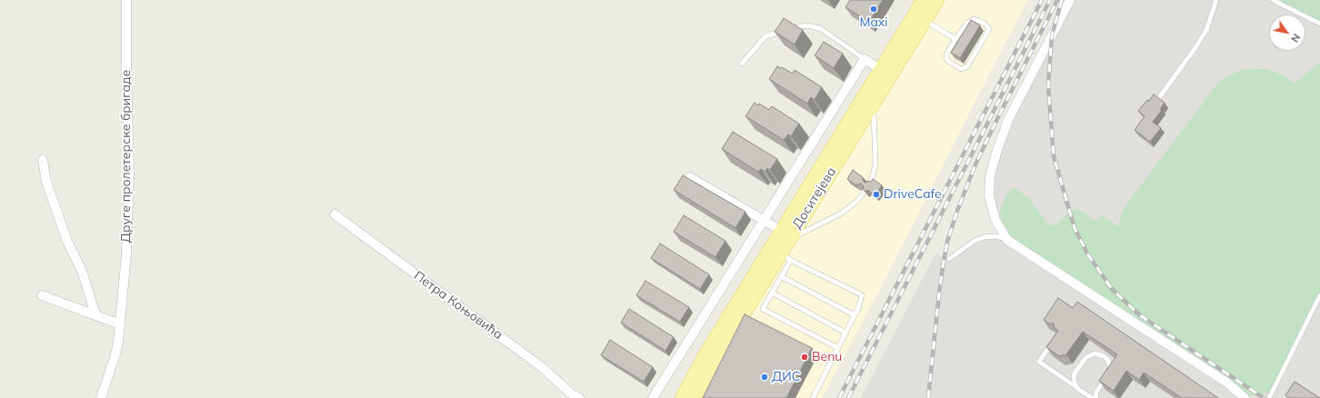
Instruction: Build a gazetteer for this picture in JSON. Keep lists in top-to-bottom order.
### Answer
{
  "streets": {
    "main road": ["Доситејева"],
    "street": ["Друге пролетерске бригаде", "Петра Коњовића"]
  },
  "places": [
    "Maxi",
    "DriveCafe",
    "Benu",
    "ДИС"
  ],
  "north": "bottom right"
}
